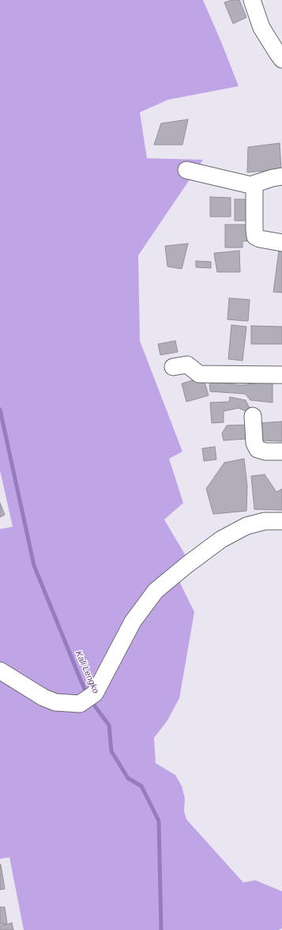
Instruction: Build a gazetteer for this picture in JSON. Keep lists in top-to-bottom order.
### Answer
{
  "water": ["Kali Lengko"]
}
